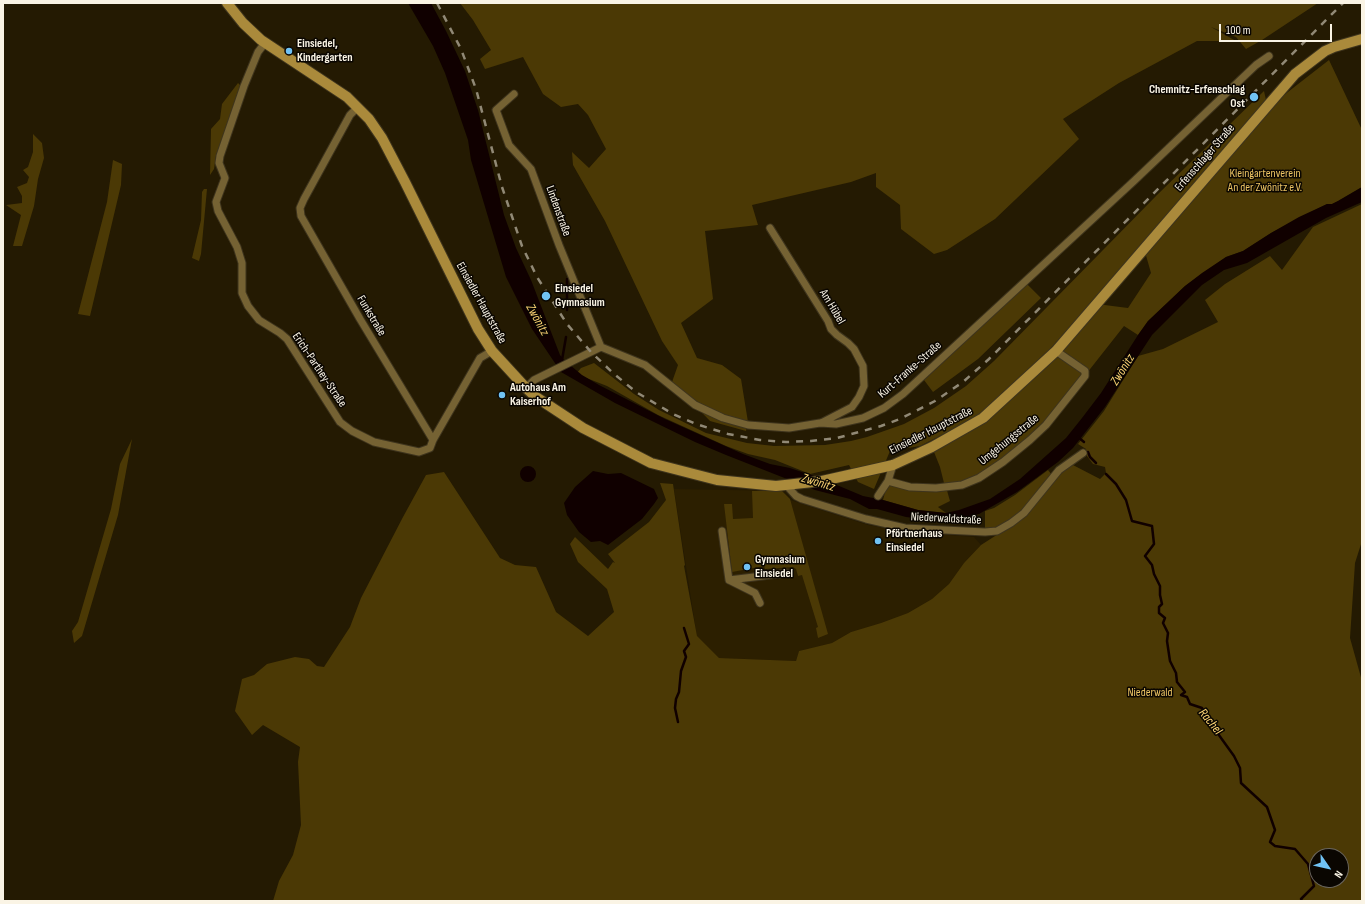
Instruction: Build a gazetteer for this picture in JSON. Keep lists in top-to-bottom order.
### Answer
{
  "streets": {
    "main road": ["Erfenschlager Straße", "Einsiedler Hauptstraße"],
    "street": [
      "Lindenstraße",
      "Am Hübel",
      "Funkstraße",
      "Erich-Parthey-Straße",
      "Kurt-Franke-Straße",
      "Umgehungsstraße",
      "Niederwaldstraße"
    ]
  },
  "crossings": [
    ["Erfenschlager Straße", "Einsiedler Hauptstraße"],
    ["Lindenstraße", "Kurt-Franke-Straße"],
    ["Einsiedler Hauptstraße", "Funkstraße"],
    ["Einsiedler Hauptstraße", "Erich-Parthey-Straße"],
    ["Einsiedler Hauptstraße", "Umgehungsstraße"],
    ["Einsiedler Hauptstraße", "Niederwaldstraße"],
    ["Am Hübel", "Kurt-Franke-Straße"],
    ["Funkstraße", "Erich-Parthey-Straße"]
  ],
  "water": ["Zwönitz", "Rachel"],
  "parks": ["Kleingartenverein An der Zwönitz e.V.", "Niederwald"],
  "places": [
    "Einsiedel, Kindergarten",
    "Chemnitz-Erfenschlag Ost",
    "Einsiedel Gymnasium",
    "Autohaus Am Kaiserhof",
    "Pförtnerhaus Einsiedel",
    "Gymnasium Einsiedel"
  ],
  "scale_bar": "100 m",
  "north": "bottom right"
}
